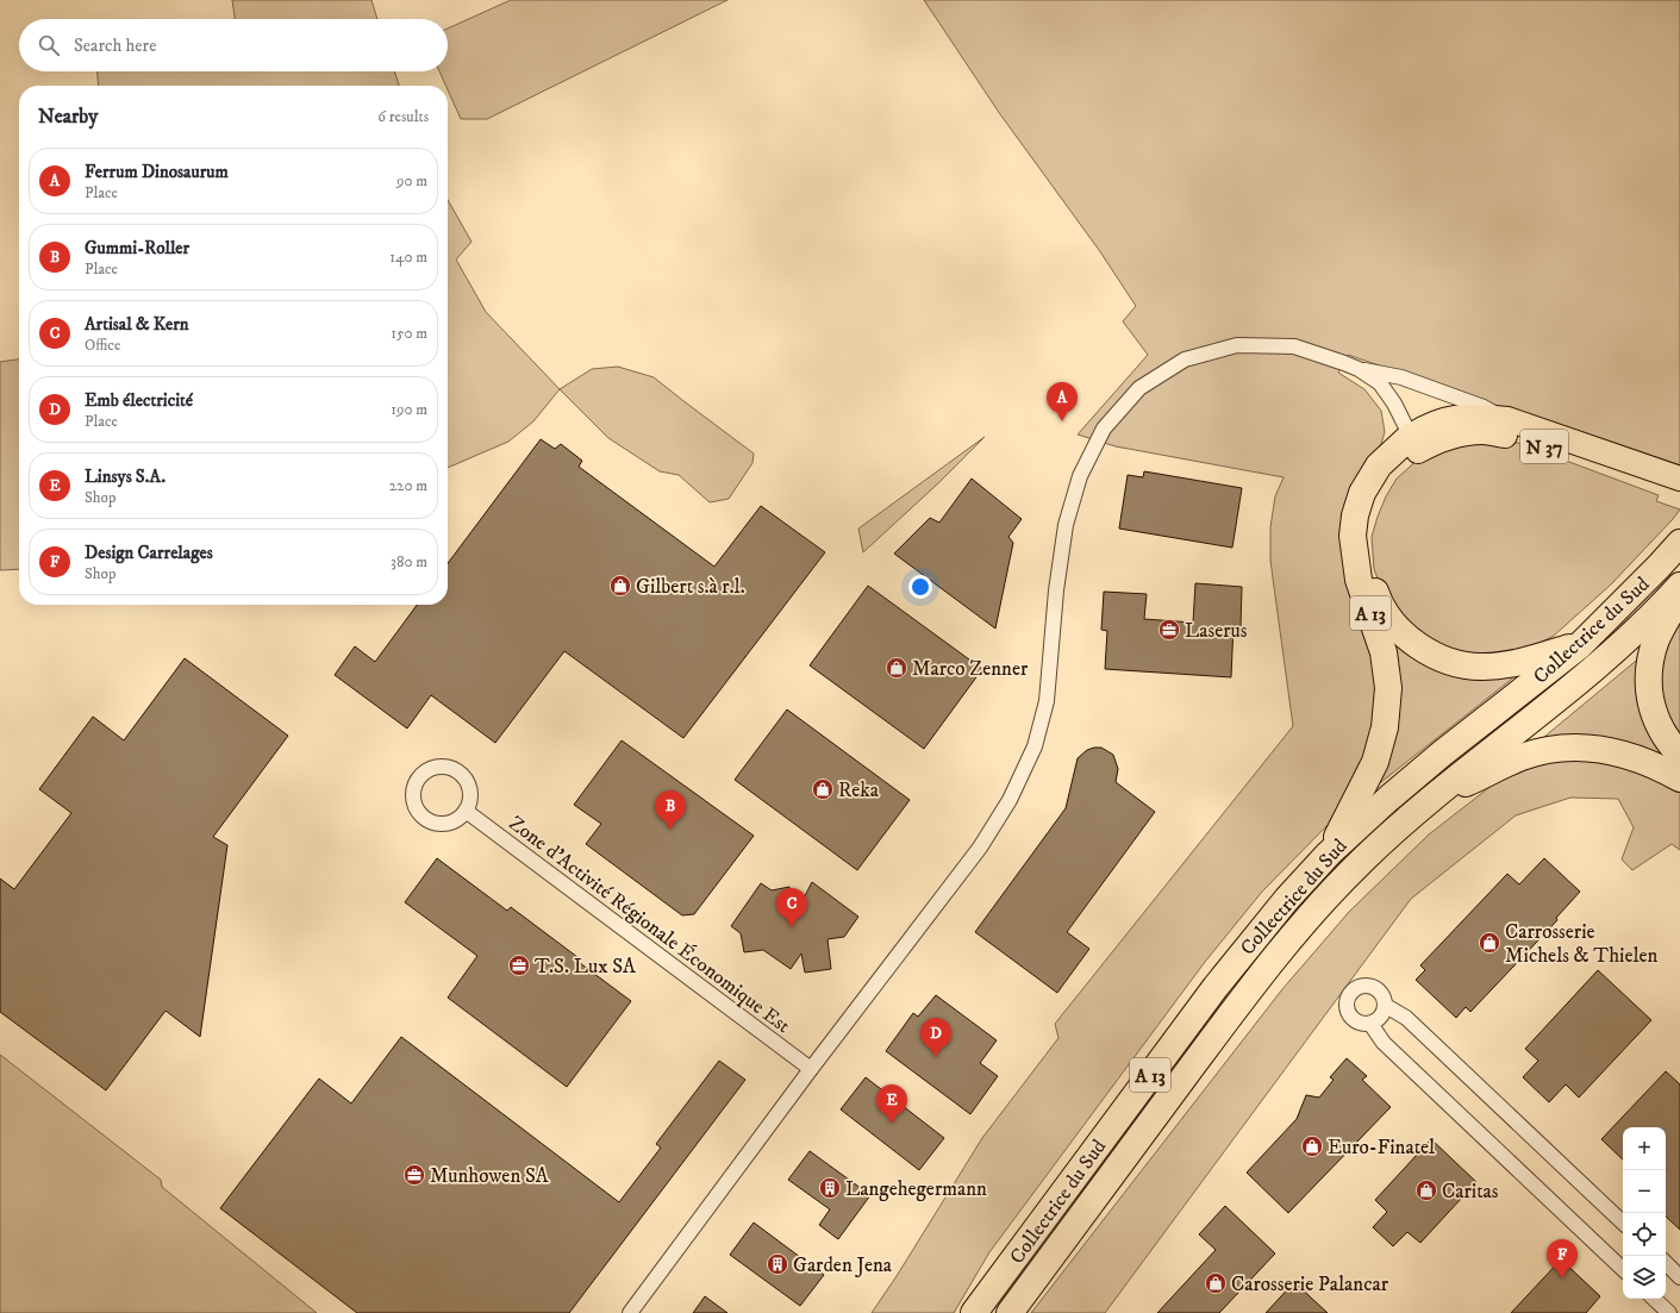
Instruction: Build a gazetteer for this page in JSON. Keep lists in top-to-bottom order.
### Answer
{
  "streets": {
    "highway": ["A 13", "Collectrice du Sud"],
    "main road": ["N 37"],
    "street": ["Zone d'Activité Régionale Économique Est"]
  },
  "crossings": [
    ["N 37", "A 13"],
    ["A 13", "Collectrice du Sud"]
  ],
  "places": {
    "shop": [
      "Gilbert s.à r.l.",
      "Marco Zenner",
      "Reka",
      "Carrosserie Michels & Thielen",
      "Euro-Finatel",
      "Caritas",
      "Carosserie Palancar"
    ],
    "office": ["Laserus", "T.S. Lux SA", "Munhowen SA"],
    "building": ["Langehegermann", "Garden Jena"]
  },
  "page": {
    "search": "Search here",
    "heading": ["Nearby", "6 results"],
    "list": [
      {
        "mark": "A",
        "name": "Ferrum Dinosaurum",
        "note": "Place",
        "value": "90 m"
      },
      {
        "mark": "B",
        "name": "Gummi-Roller",
        "note": "Place",
        "value": "140 m"
      },
      {
        "mark": "C",
        "name": "Artisal & Kern",
        "note": "Office",
        "value": "150 m"
      },
      {
        "mark": "D",
        "name": "Emb électricité",
        "note": "Place",
        "value": "190 m"
      },
      {
        "mark": "E",
        "name": "Linsys S.A.",
        "note": "Shop",
        "value": "220 m"
      },
      {
        "mark": "F",
        "name": "Design Carrelages",
        "note": "Shop",
        "value": "380 m"
      }
    ],
    "pins": [
      "A",
      "B",
      "C",
      "D",
      "E",
      "F"
    ],
    "map_buttons": ["+", "−"]
  }
}
